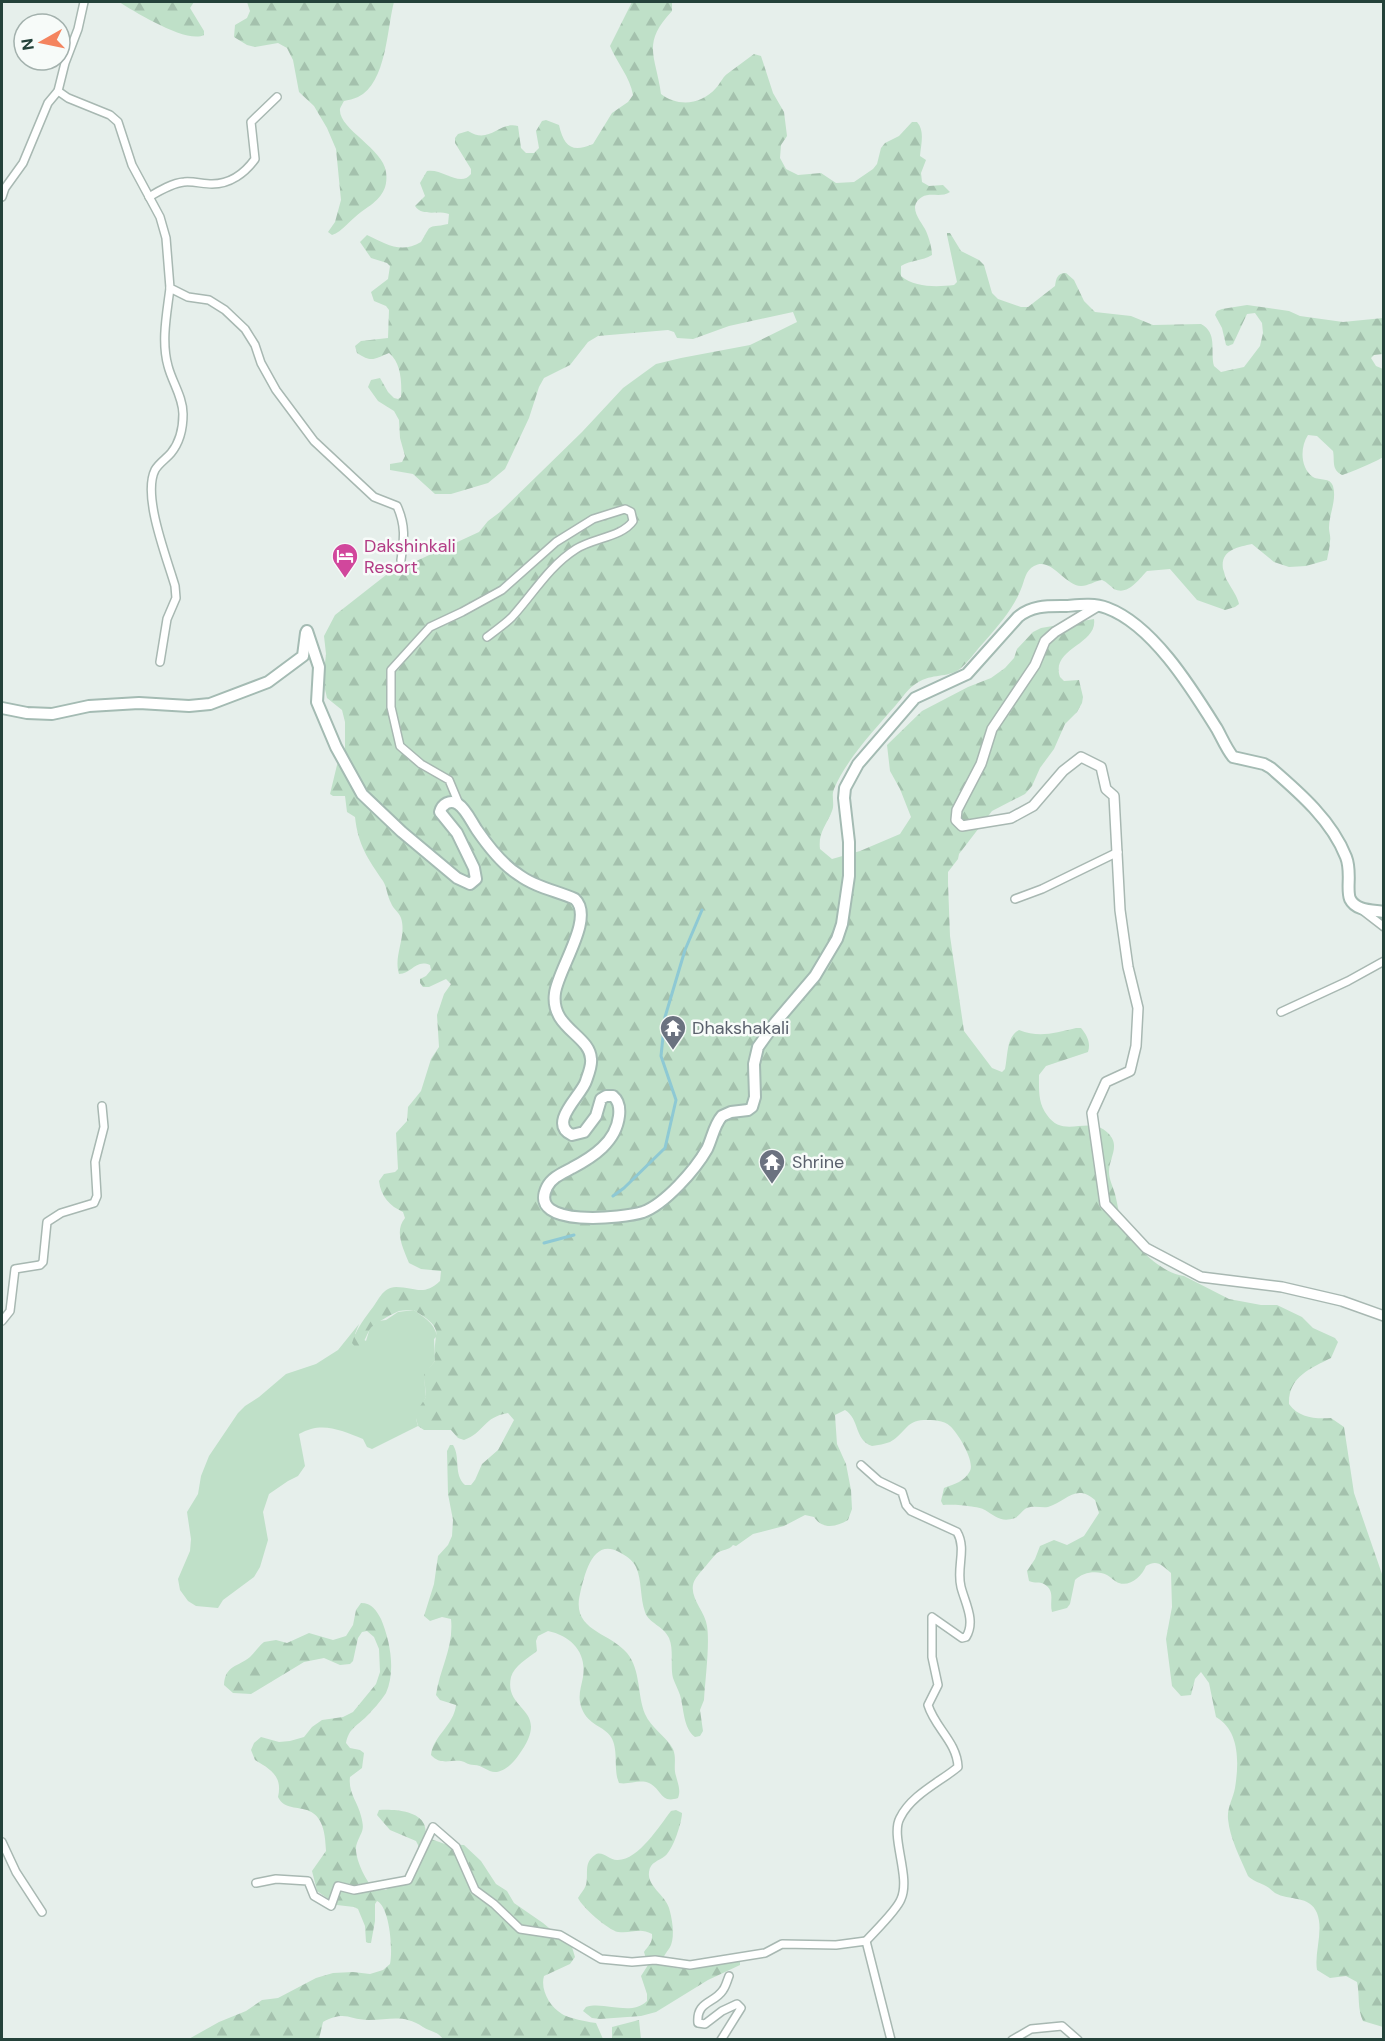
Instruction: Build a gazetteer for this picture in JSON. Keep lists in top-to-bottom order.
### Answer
{
  "places": {
    "hotel": ["Dakshinkali Resort"],
    "temple": ["Dhakshakali", "Shrine"]
  },
  "north": "left"
}
